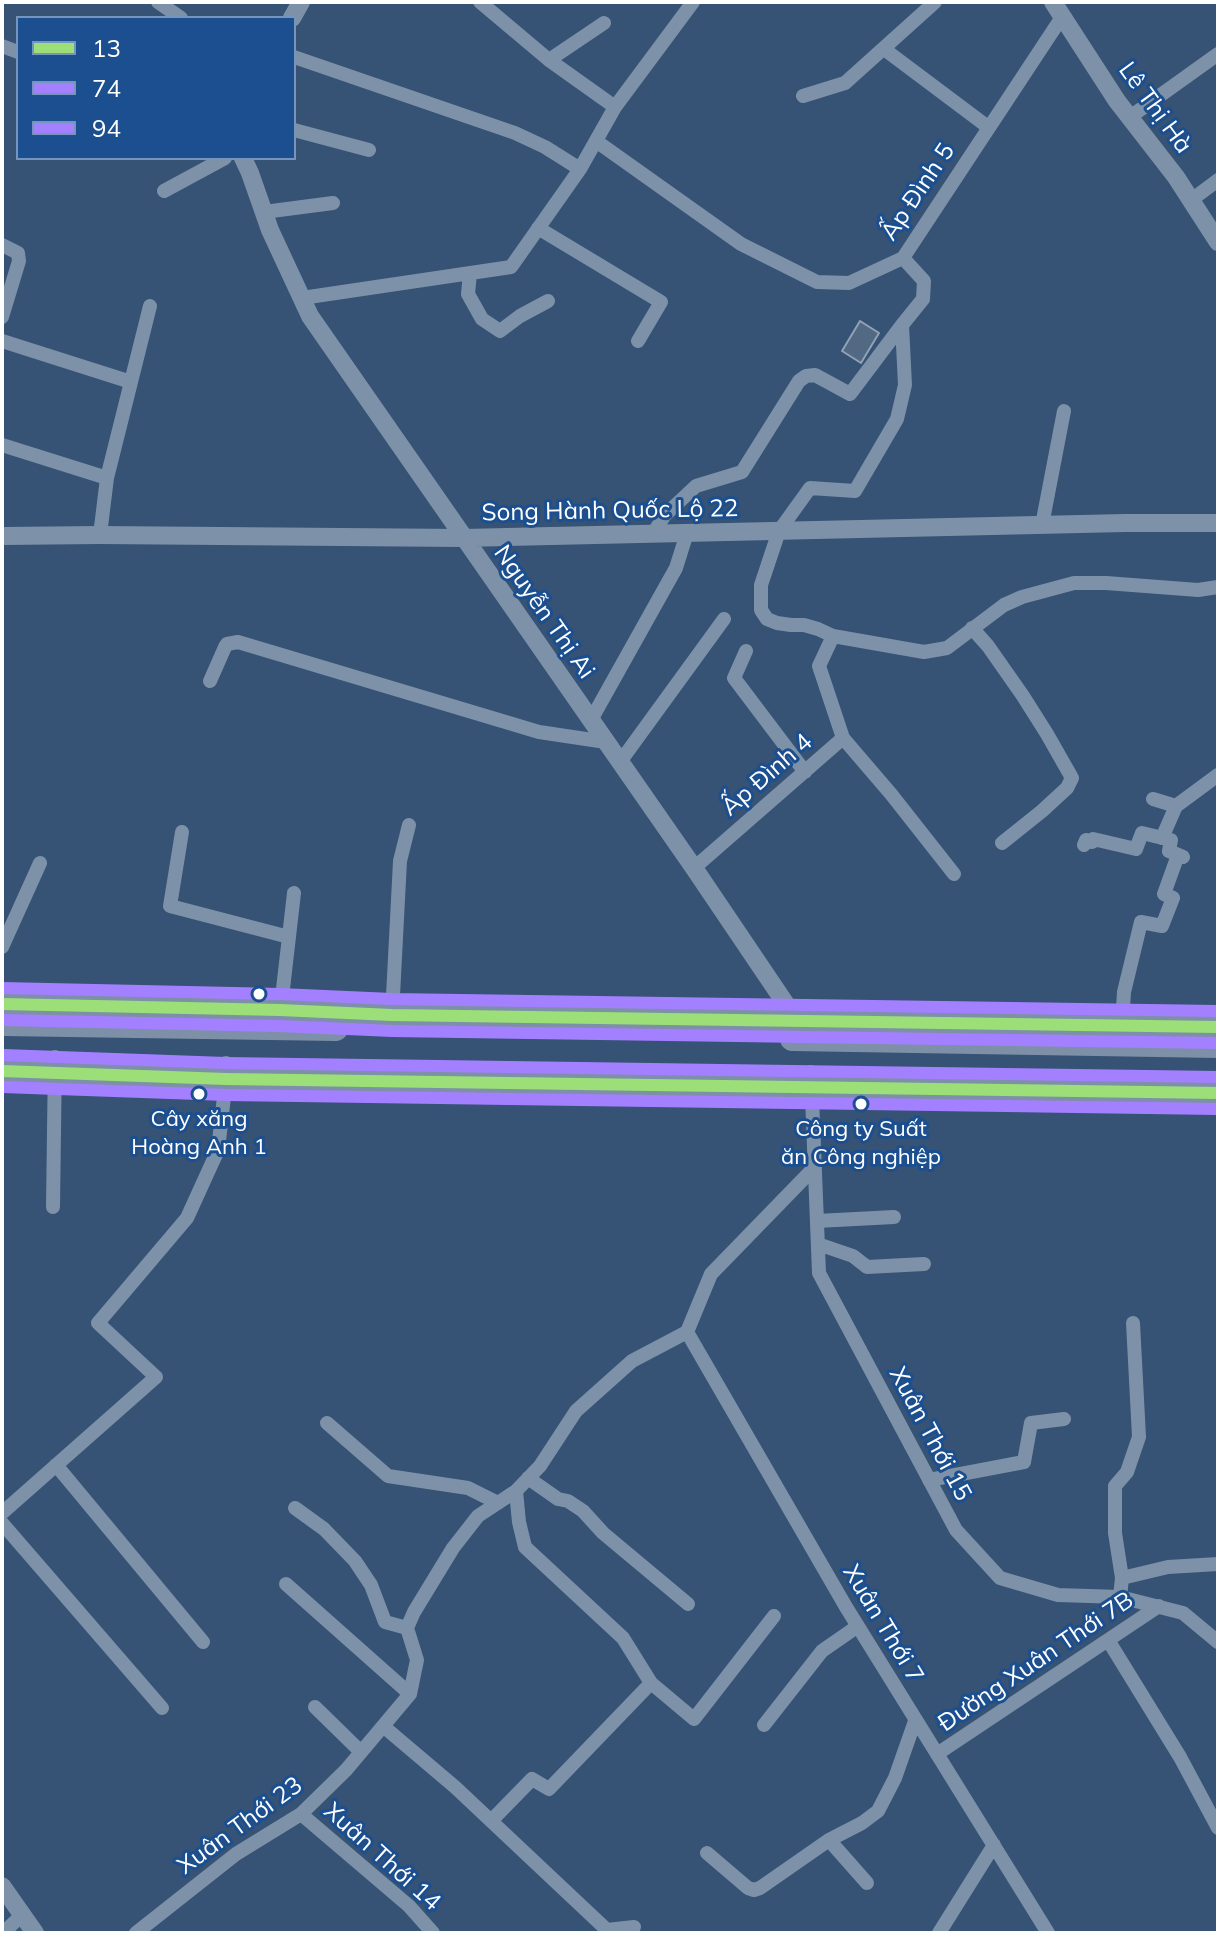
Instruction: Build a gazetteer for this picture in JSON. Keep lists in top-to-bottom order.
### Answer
{
  "streets": {
    "street": [
      "Lê Thị Hà",
      "Ấp Đình 5",
      "Song Hành Quốc Lộ 22",
      "Nguyễn Thị Ai",
      "Ấp Đình 4",
      "Xuân Thới 15",
      "Xuân Thới 7",
      "Đường Xuân Thới 7B",
      "Xuân Thới 23",
      "Xuân Thới 14"
    ]
  },
  "crossings": [
    ["Lê Thị Hà", "Ấp Đình 5"],
    ["Song Hành Quốc Lộ 22", "Nguyễn Thị Ai"],
    ["Nguyễn Thị Ai", "Ấp Đình 4"],
    ["Xuân Thới 15", "Đường Xuân Thới 7B"],
    ["Xuân Thới 7", "Đường Xuân Thới 7B"],
    ["Xuân Thới 23", "Xuân Thới 14"]
  ],
  "places": ["Cây xăng Hoàng Anh 1", "Công ty Suất ăn Công nghiệp"],
  "lines": ["transit line 94", "transit line 13", "transit line 74"],
  "legend": ["13", "74", "94"]
}
